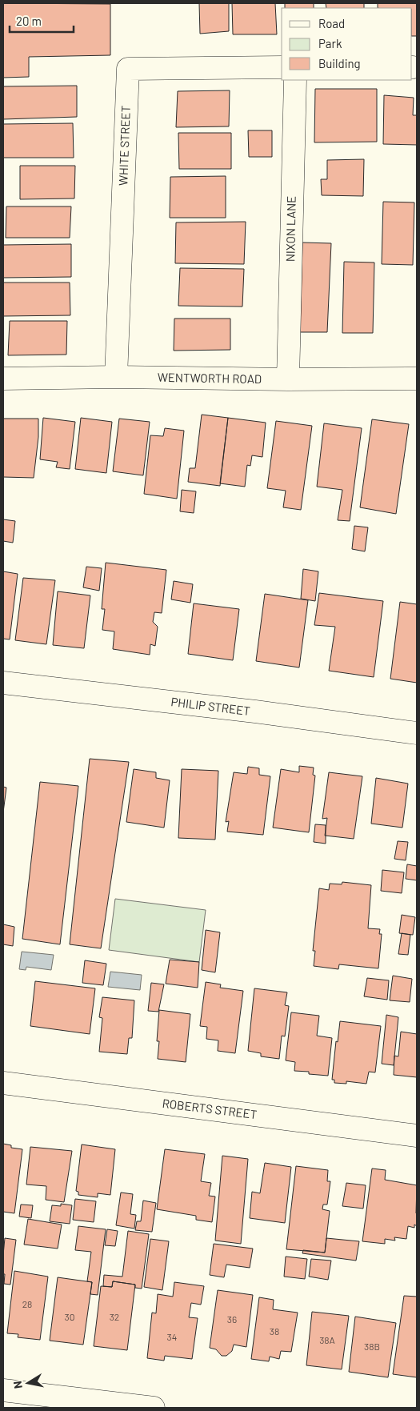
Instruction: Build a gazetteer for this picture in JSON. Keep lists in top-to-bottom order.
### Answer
{
  "streets": {
    "street": [
      "WHITE STREET",
      "NIXON LANE",
      "WENTWORTH ROAD",
      "PHILIP STREET",
      "ROBERTS STREET"
    ]
  },
  "crossings": [
    ["WHITE STREET", "WENTWORTH ROAD"],
    ["NIXON LANE", "WENTWORTH ROAD"]
  ],
  "house_numbers": [
    "28",
    "30",
    "32",
    "36",
    "38",
    "34",
    "38A",
    "38B"
  ],
  "legend": ["Road", "Park", "Building"],
  "scale_bar": "20 m",
  "north": "left"
}
